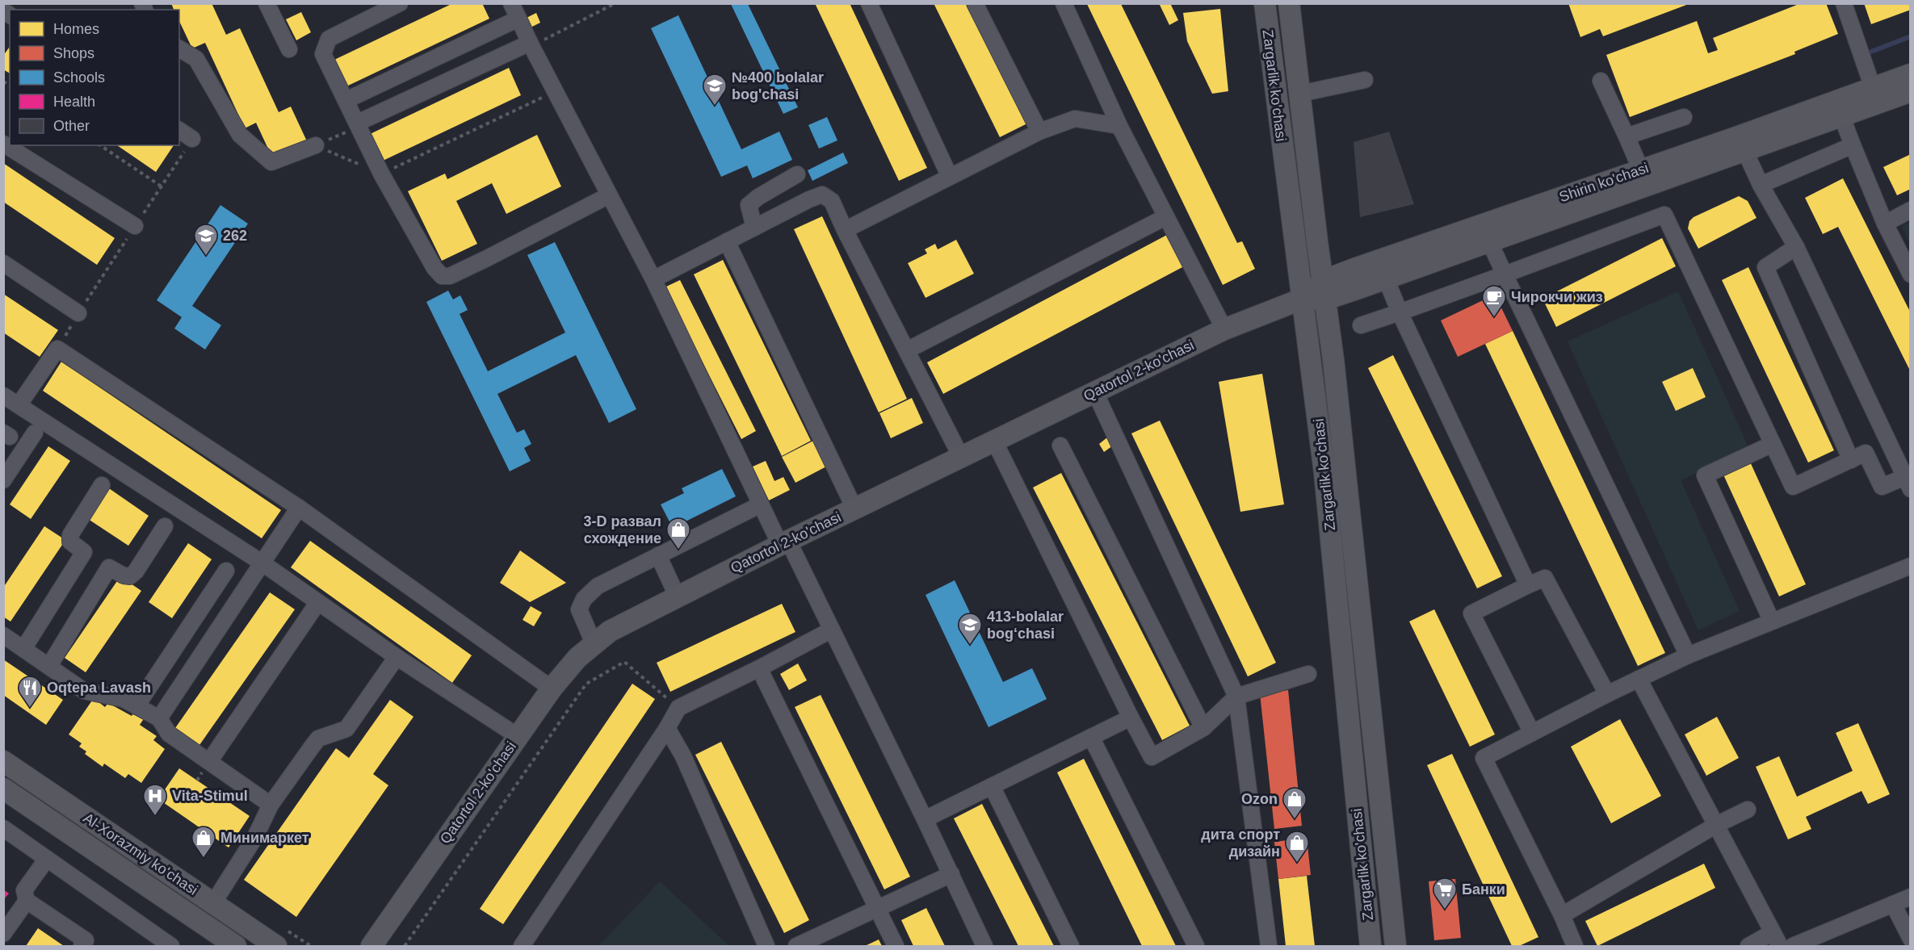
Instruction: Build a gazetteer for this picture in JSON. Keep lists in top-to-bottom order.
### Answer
{
  "streets": {
    "main road": [
      "Zargarlik ko'chasi",
      "Shirin ko'chasi",
      "Qatortol 2-ko'chasi",
      "Al-Xorazmiy ko'chasi"
    ]
  },
  "crossings": [
    ["Zargarlik ko'chasi", "Shirin ko'chasi"],
    ["Zargarlik ko'chasi", "Qatortol 2-ko'chasi"],
    ["Shirin ko'chasi", "Qatortol 2-ko'chasi"]
  ],
  "places": {
    "school or university": ["№400 bolalar bog'chasi", "262", "413-bolalar bogʻchasi"],
    "cafe": ["Чирокчи жиз"],
    "shop": [
      "3-D развал схождение",
      "Ozon",
      "Минимаркет",
      "дита спорт дизайн"
    ],
    "restaurant": ["Oqtepa Lavash"],
    "hospital": ["Vita-Stimul"],
    "supermarket": ["Банки"]
  },
  "legend": [
    "Homes",
    "Shops",
    "Schools",
    "Health",
    "Other"
  ]
}
